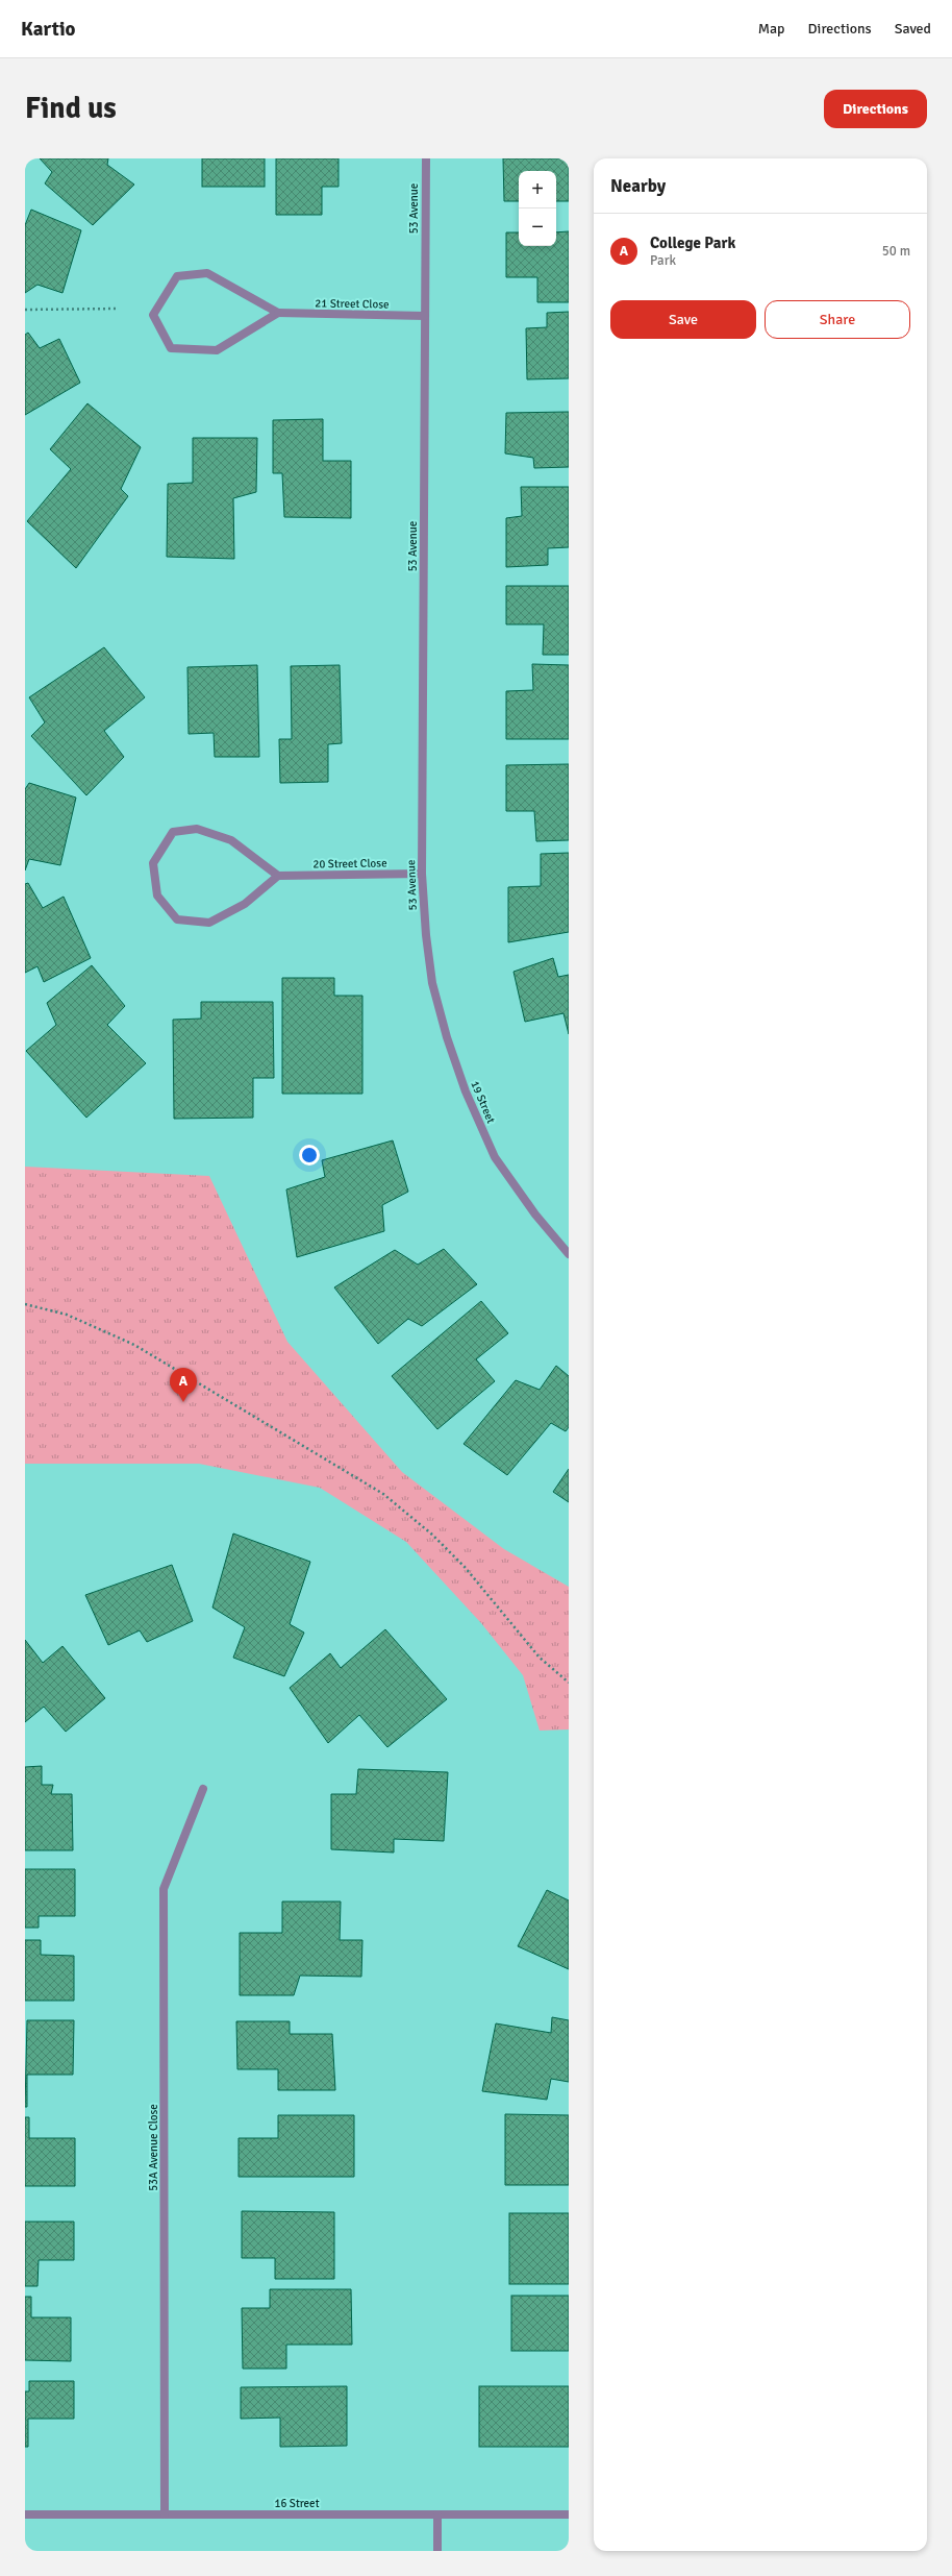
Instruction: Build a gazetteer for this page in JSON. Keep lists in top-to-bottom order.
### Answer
{
  "streets": {
    "street": [
      "53 Avenue",
      "21 Street Close",
      "20 Street Close",
      "19 Street",
      "53A Avenue Close",
      "16 Street"
    ]
  },
  "crossings": [
    ["53 Avenue", "21 Street Close"],
    ["53 Avenue", "20 Street Close"],
    ["53 Avenue", "19 Street"],
    ["53A Avenue Close", "16 Street"]
  ],
  "page": {
    "header": "Kartio",
    "nav": ["Map", "Directions", "Saved"],
    "buttons": [
      "Directions",
      ["Save", "Share"]
    ],
    "title": "Find us",
    "heading": "Nearby",
    "map_buttons": ["+", "−"],
    "list": [
      {
        "mark": "A",
        "name": "College Park",
        "note": "Park",
        "value": "50 m"
      }
    ],
    "pins": "A"
  }
}
